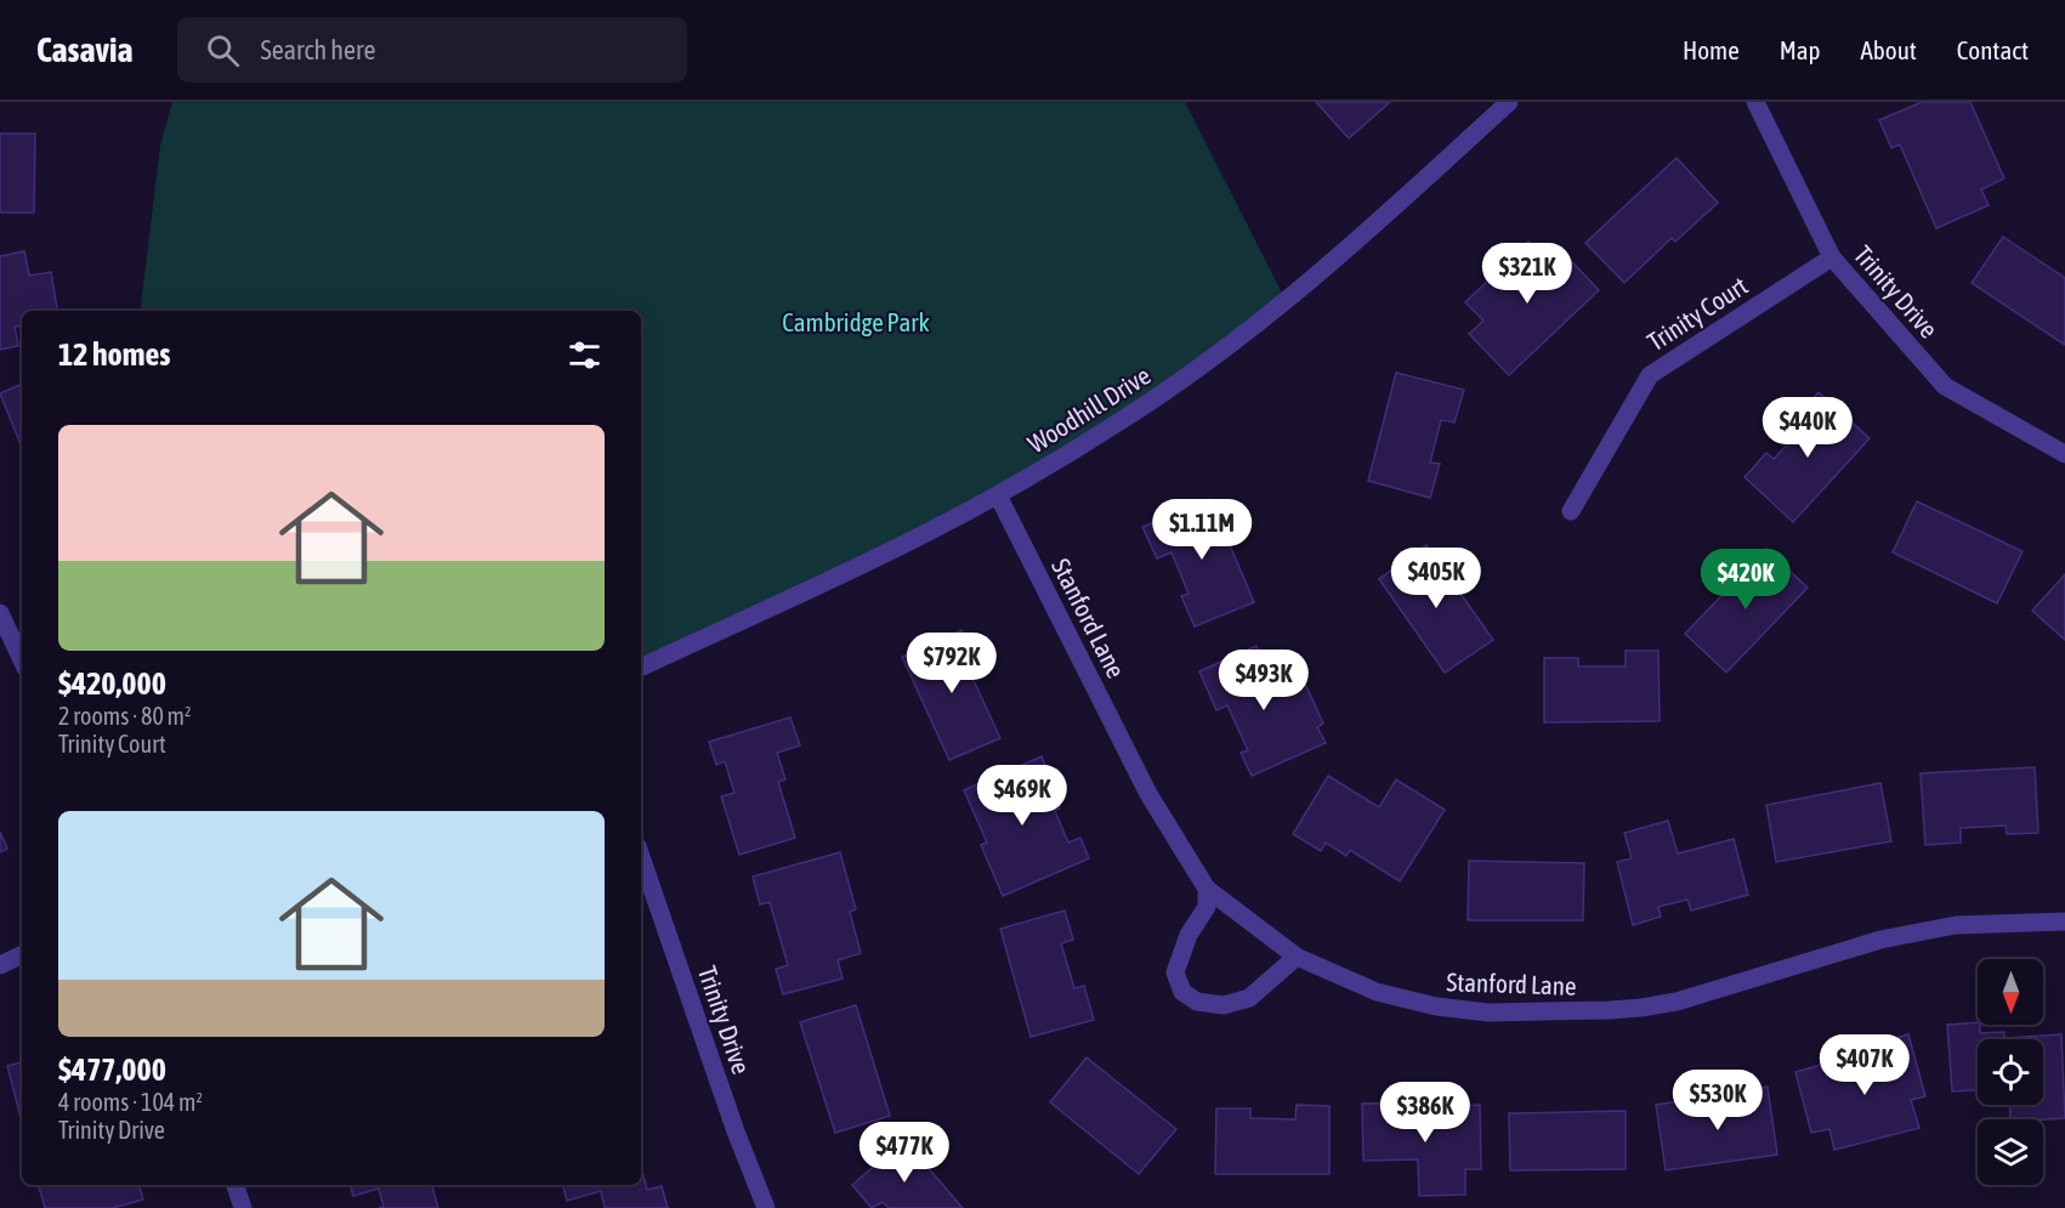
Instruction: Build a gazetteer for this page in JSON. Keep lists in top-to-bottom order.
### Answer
{
  "streets": {
    "street": [
      "Trinity Drive",
      "Trinity Court",
      "Woodhill Drive",
      "Stanford Lane"
    ]
  },
  "crossings": [
    ["Trinity Drive", "Trinity Court"],
    ["Woodhill Drive", "Stanford Lane"]
  ],
  "parks": ["Cambridge Park"],
  "north": "bottom",
  "page": {
    "header": "Casavia",
    "search": "Search here",
    "nav": [
      "Home",
      "Map",
      "About",
      "Contact"
    ],
    "price": [
      "$321K",
      "$440K",
      "$1.11M",
      "$405K",
      "$420K",
      "$792K",
      "$493K",
      "$469K",
      "$407K",
      "$530K",
      "$386K",
      "$477K"
    ],
    "heading": "12 homes",
    "list": [
      {
        "name": "$420,000",
        "note": "2 rooms · 80 m² · Trinity Court"
      },
      {
        "name": "$477,000",
        "note": "4 rooms · 104 m² · Trinity Drive"
      }
    ]
  }
}
